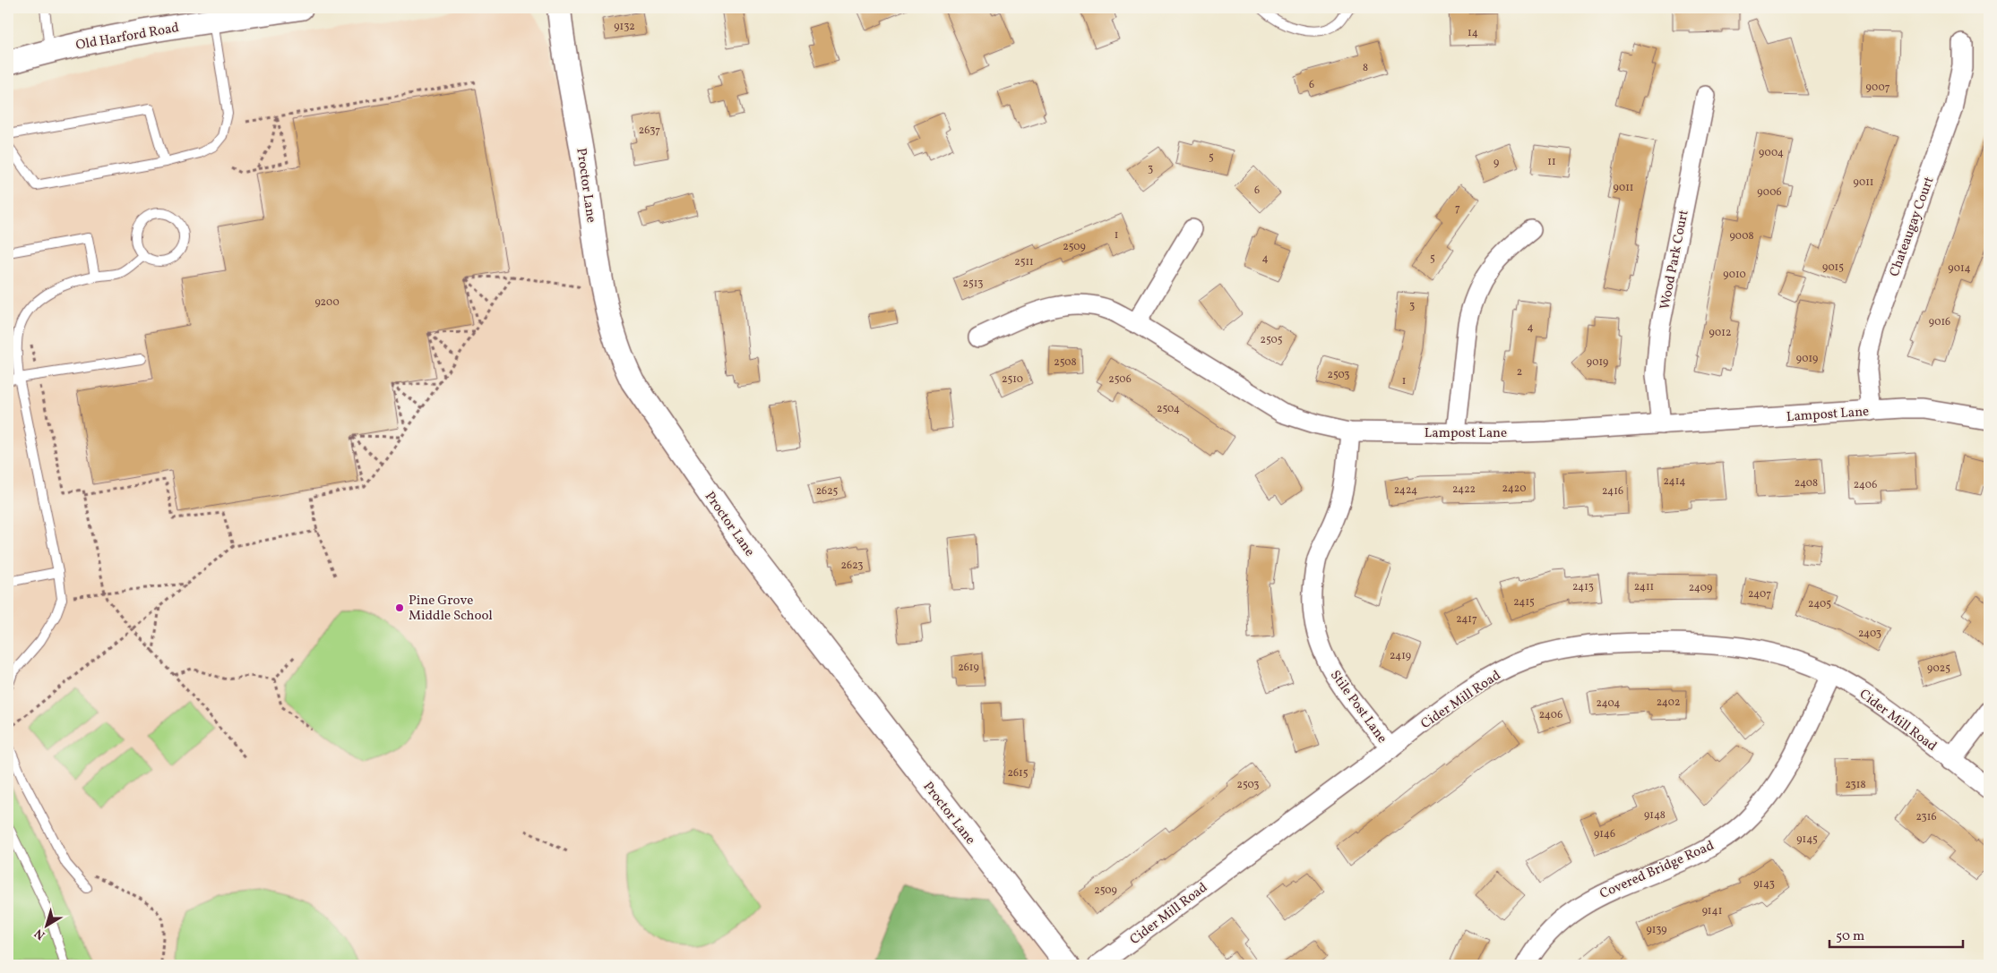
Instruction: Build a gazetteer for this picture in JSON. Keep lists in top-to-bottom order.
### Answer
{
  "streets": {
    "street": [
      "Old Harford Road",
      "Proctor Lane",
      "Chateaugay Court",
      "Wood Park Court",
      "Lampost Lane",
      "Cider Mill Road",
      "Stile Post Lane",
      "Covered Bridge Road"
    ]
  },
  "crossings": [
    ["Chateaugay Court", "Lampost Lane"],
    ["Wood Park Court", "Lampost Lane"],
    ["Lampost Lane", "Stile Post Lane"],
    ["Cider Mill Road", "Stile Post Lane"],
    ["Cider Mill Road", "Covered Bridge Road"]
  ],
  "places": ["Pine Grove Middle School"],
  "house_numbers": [
    "9132",
    "14",
    "8",
    "6",
    "9007",
    "2637",
    "9004",
    "5",
    "11",
    "9",
    "3",
    "9011",
    "9011",
    "6",
    "9006",
    "7",
    "1",
    "9008",
    "2509",
    "4",
    "5",
    "2511",
    "9015",
    "9014",
    "9010",
    "2513",
    "9200",
    "3",
    "9016",
    "4",
    "9012",
    "2505",
    "9019",
    "2508",
    "9019",
    "2",
    "2503",
    "2510",
    "2506",
    "1",
    "2504",
    "2414",
    "2408",
    "2406",
    "2420",
    "2422",
    "2424",
    "2625",
    "2416",
    "2623",
    "2413",
    "2411",
    "2409",
    "2407",
    "2415",
    "2405",
    "2417",
    "2403",
    "2419",
    "2619",
    "9025",
    "2402",
    "2404",
    "2406",
    "2615",
    "2503",
    "2318",
    "9148",
    "2316",
    "9146",
    "9145",
    "9143",
    "2509",
    "9141",
    "9139"
  ],
  "scale_bar": "50 m",
  "north": "bottom left"
}
